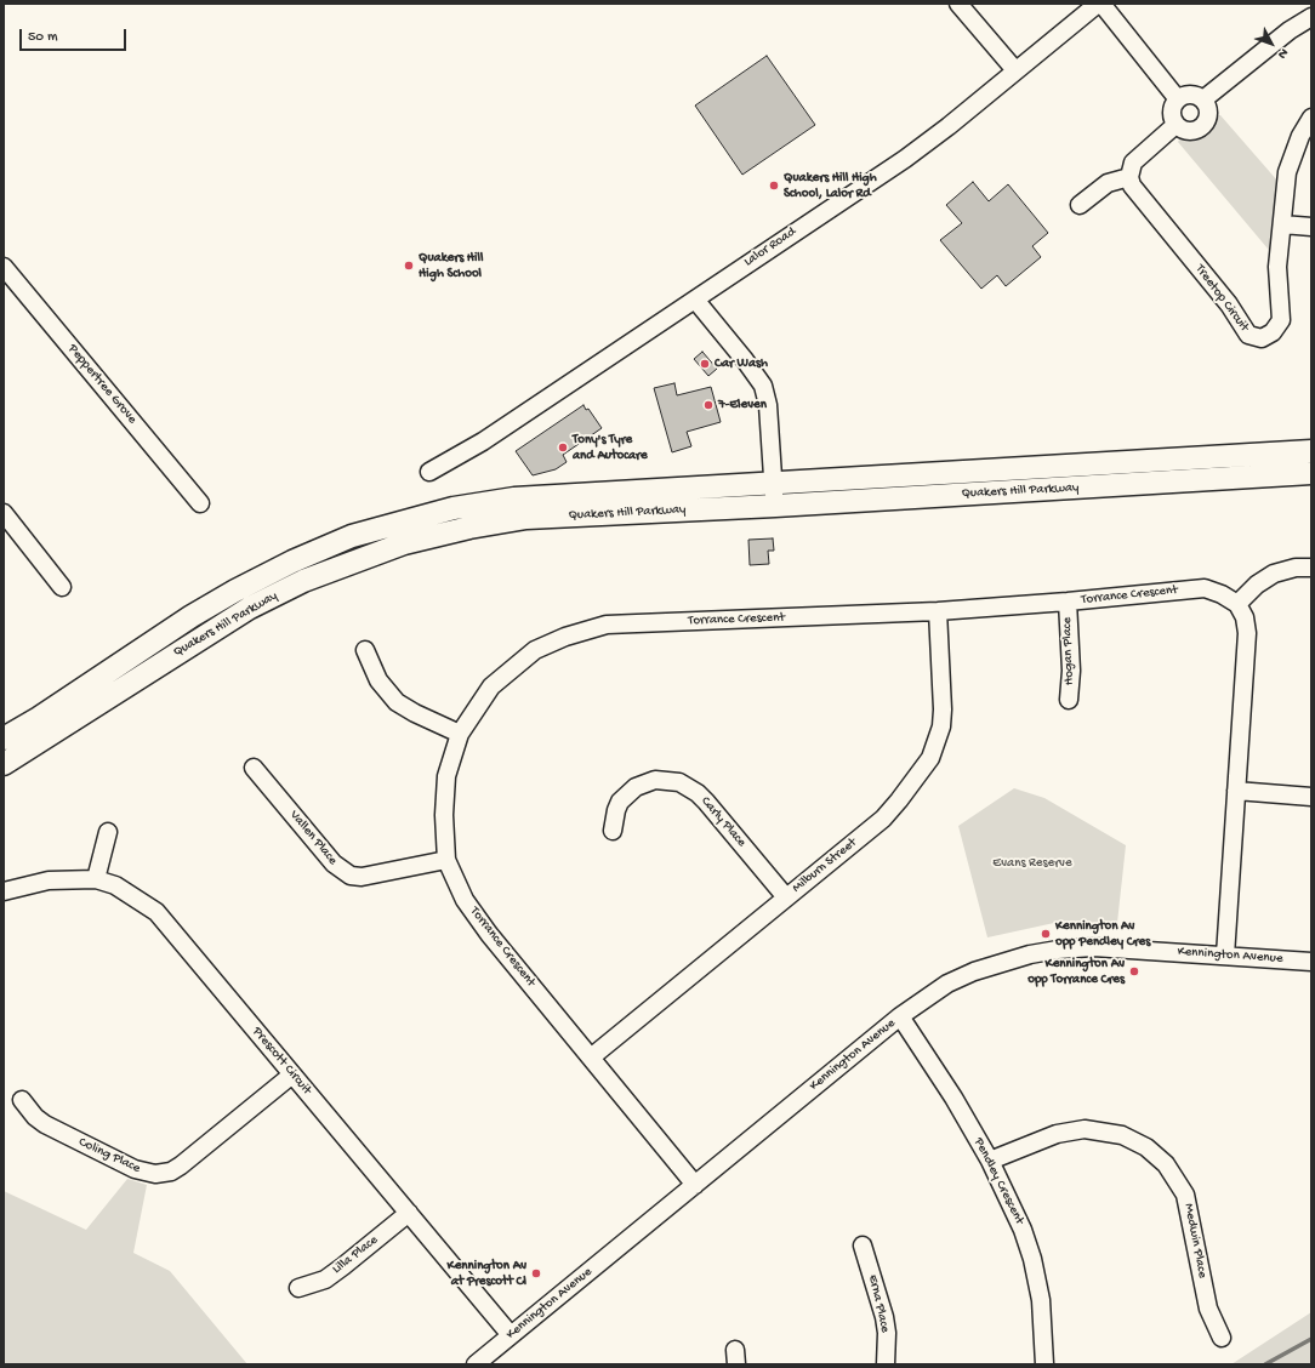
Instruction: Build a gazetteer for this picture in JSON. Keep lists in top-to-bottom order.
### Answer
{
  "streets": {
    "main road": ["Quakers Hill Parkway"],
    "street": [
      "Lalor Road",
      "Treetop Circuit",
      "Peppertree Grove",
      "Torrance Crescent",
      "Hogan Place",
      "Carly Place",
      "Vallen Place",
      "Milburn Street",
      "Kennington Avenue",
      "Prescott Circuit",
      "Coling Place",
      "Pendley Crescent",
      "Medwin Place",
      "Lilla Place",
      "Erna Place"
    ]
  },
  "crossings": [
    ["Torrance Crescent", "Hogan Place"],
    ["Torrance Crescent", "Vallen Place"],
    ["Torrance Crescent", "Milburn Street"],
    ["Torrance Crescent", "Kennington Avenue"],
    ["Carly Place", "Milburn Street"],
    ["Kennington Avenue", "Prescott Circuit"],
    ["Kennington Avenue", "Pendley Crescent"],
    ["Prescott Circuit", "Coling Place"],
    ["Prescott Circuit", "Lilla Place"],
    ["Pendley Crescent", "Medwin Place"]
  ],
  "parks": ["Evans Reserve"],
  "places": [
    "Quakers Hill High School, Lalor Rd",
    "Quakers Hill High School",
    "Car Wash",
    "7-Eleven",
    "Tony's Tyre and Autocare",
    "Kennington Av opp Pendley Cres",
    "Kennington Av opp Torrance Cres",
    "Kennington Av at Prescott Cl"
  ],
  "scale_bar": "50 m",
  "north": "bottom right"
}
